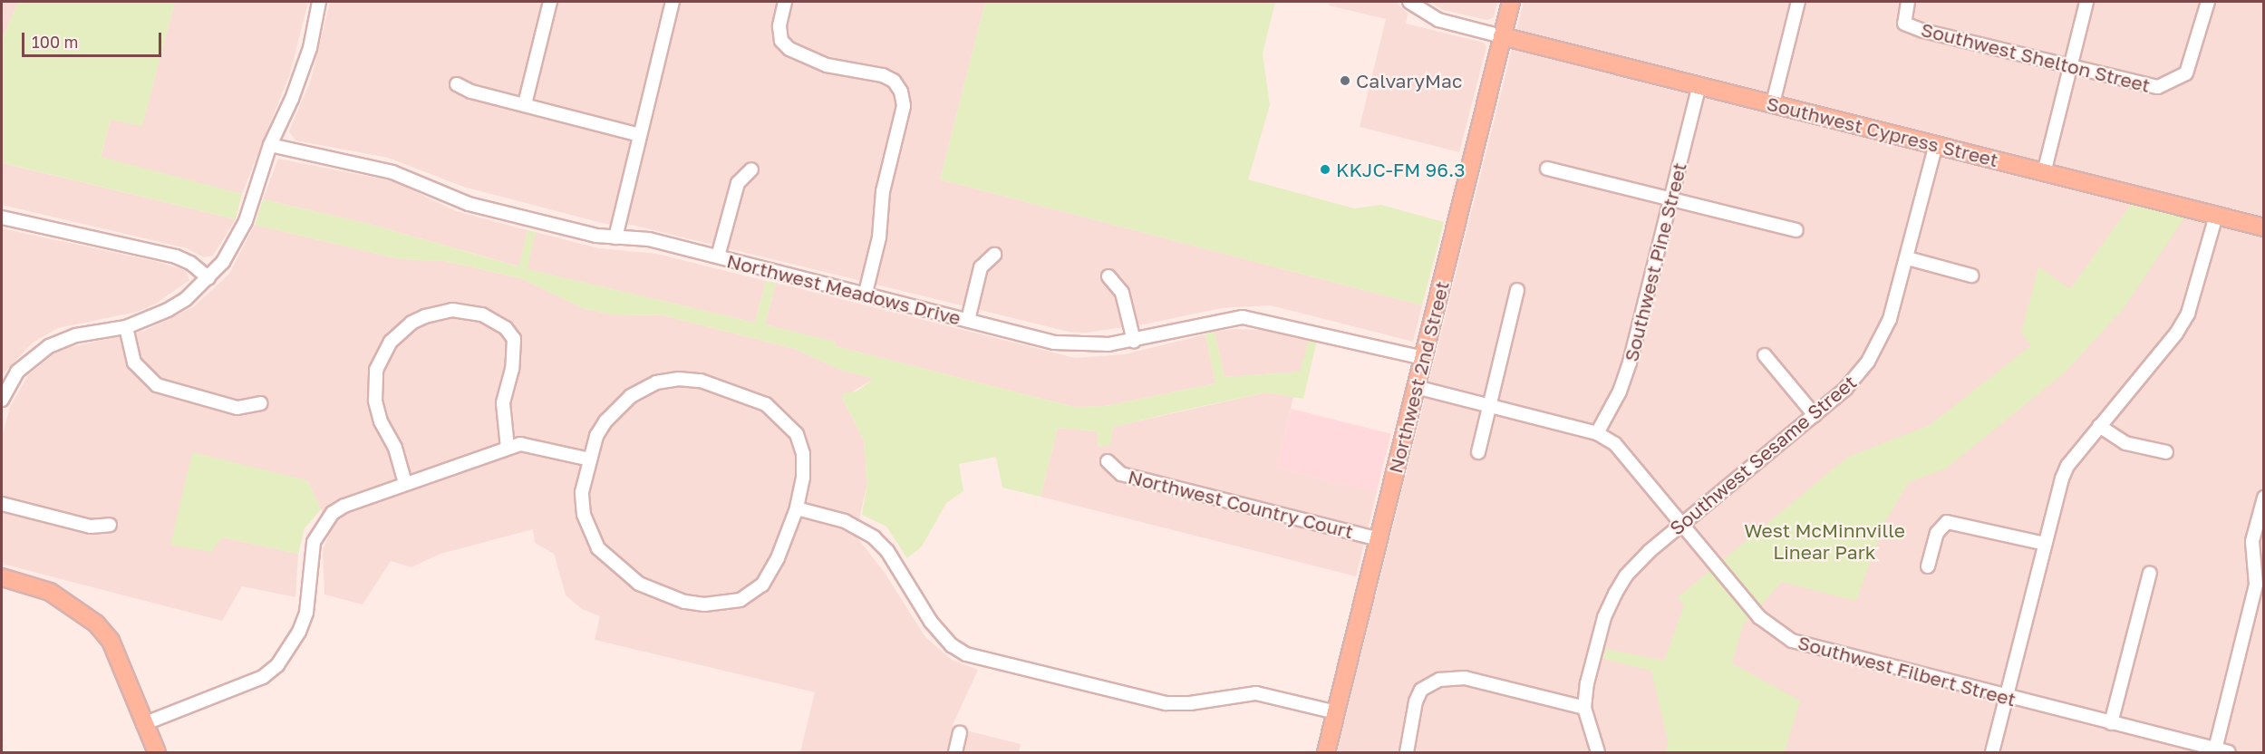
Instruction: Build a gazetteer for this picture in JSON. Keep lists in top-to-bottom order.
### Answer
{
  "streets": {
    "main road": ["Southwest Cypress Street", "Northwest 2nd Street"],
    "street": [
      "Southwest Shelton Street",
      "Southwest Pine Street",
      "Northwest Meadows Drive",
      "Southwest Sesame Street",
      "Northwest Country Court",
      "Southwest Filbert Street"
    ]
  },
  "crossings": [
    ["Southwest Cypress Street", "Southwest Pine Street"],
    ["Southwest Cypress Street", "Northwest 2nd Street"],
    ["Southwest Cypress Street", "Southwest Sesame Street"],
    ["Southwest Pine Street", "Southwest Filbert Street"],
    ["Northwest Meadows Drive", "Northwest 2nd Street"],
    ["Northwest 2nd Street", "Northwest Country Court"],
    ["Northwest 2nd Street", "Southwest Filbert Street"],
    ["Southwest Sesame Street", "Southwest Filbert Street"]
  ],
  "parks": ["West McMinnville Linear Park"],
  "places": ["CalvaryMac", "KKJC-FM 96.3"],
  "scale_bar": "100 m"
}
